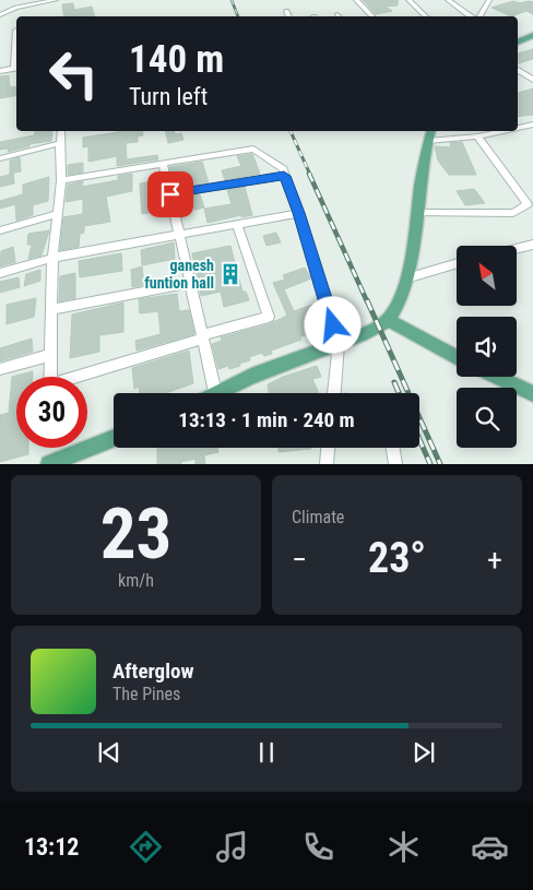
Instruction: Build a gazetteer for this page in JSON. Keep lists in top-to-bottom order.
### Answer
{
  "places": {
    "building": ["ganesh funtion hall"]
  },
  "north": "top left",
  "page": {
    "turn": ["140 m", "Turn left"],
    "limit": "30",
    "trip": "13:13 · 1 min · 240 m",
    "tile": [
      ["23", "km/h"],
      "Climate"
    ],
    "heat": ["−", "23°", "+"],
    "song": ["Afterglow", "The Pines"],
    "tabs": "13:12"
  }
}
